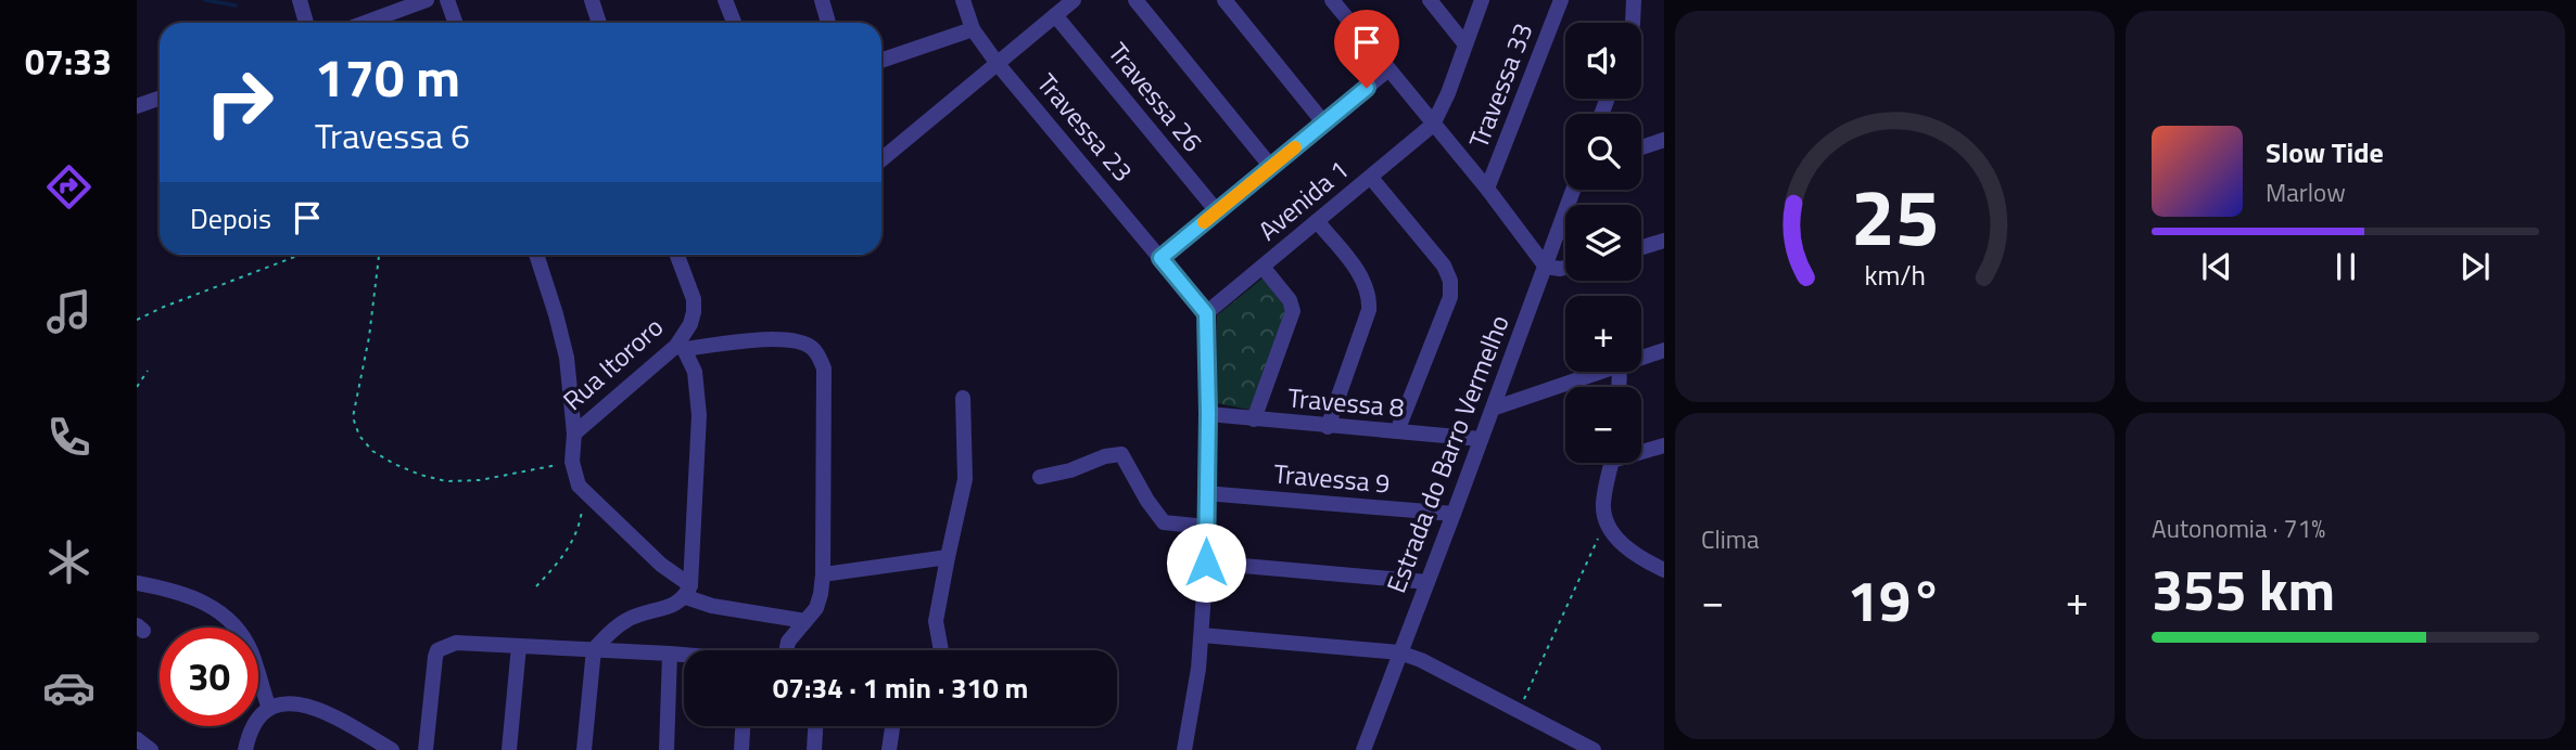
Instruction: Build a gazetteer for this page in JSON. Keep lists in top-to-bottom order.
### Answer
{
  "streets": {
    "street": [
      "Travessa 33",
      "Travessa 26",
      "Travessa 23",
      "Avenida 1",
      "Rua Itororo",
      "Travessa 8",
      "Estrada do Barro Vermelho",
      "Travessa 9"
    ]
  },
  "crossings": [
    ["Travessa 23", "Avenida 1"],
    ["Travessa 8", "Estrada do Barro Vermelho"],
    ["Estrada do Barro Vermelho", "Travessa 9"]
  ],
  "page": {
    "tabs": "07:33",
    "map_buttons": ["+", "−"],
    "turn": ["170 m", "Travessa 6"],
    "song": ["Slow Tide", "Marlow"],
    "then": "Depois",
    "tile": [
      "Clima",
      ["Autonomia · 71%", "355 km"]
    ],
    "heat": ["−", "19°", "+"],
    "limit": "30",
    "trip": "07:34 · 1 min · 310 m",
    "gauge": ["25", "km/h"]
  }
}
